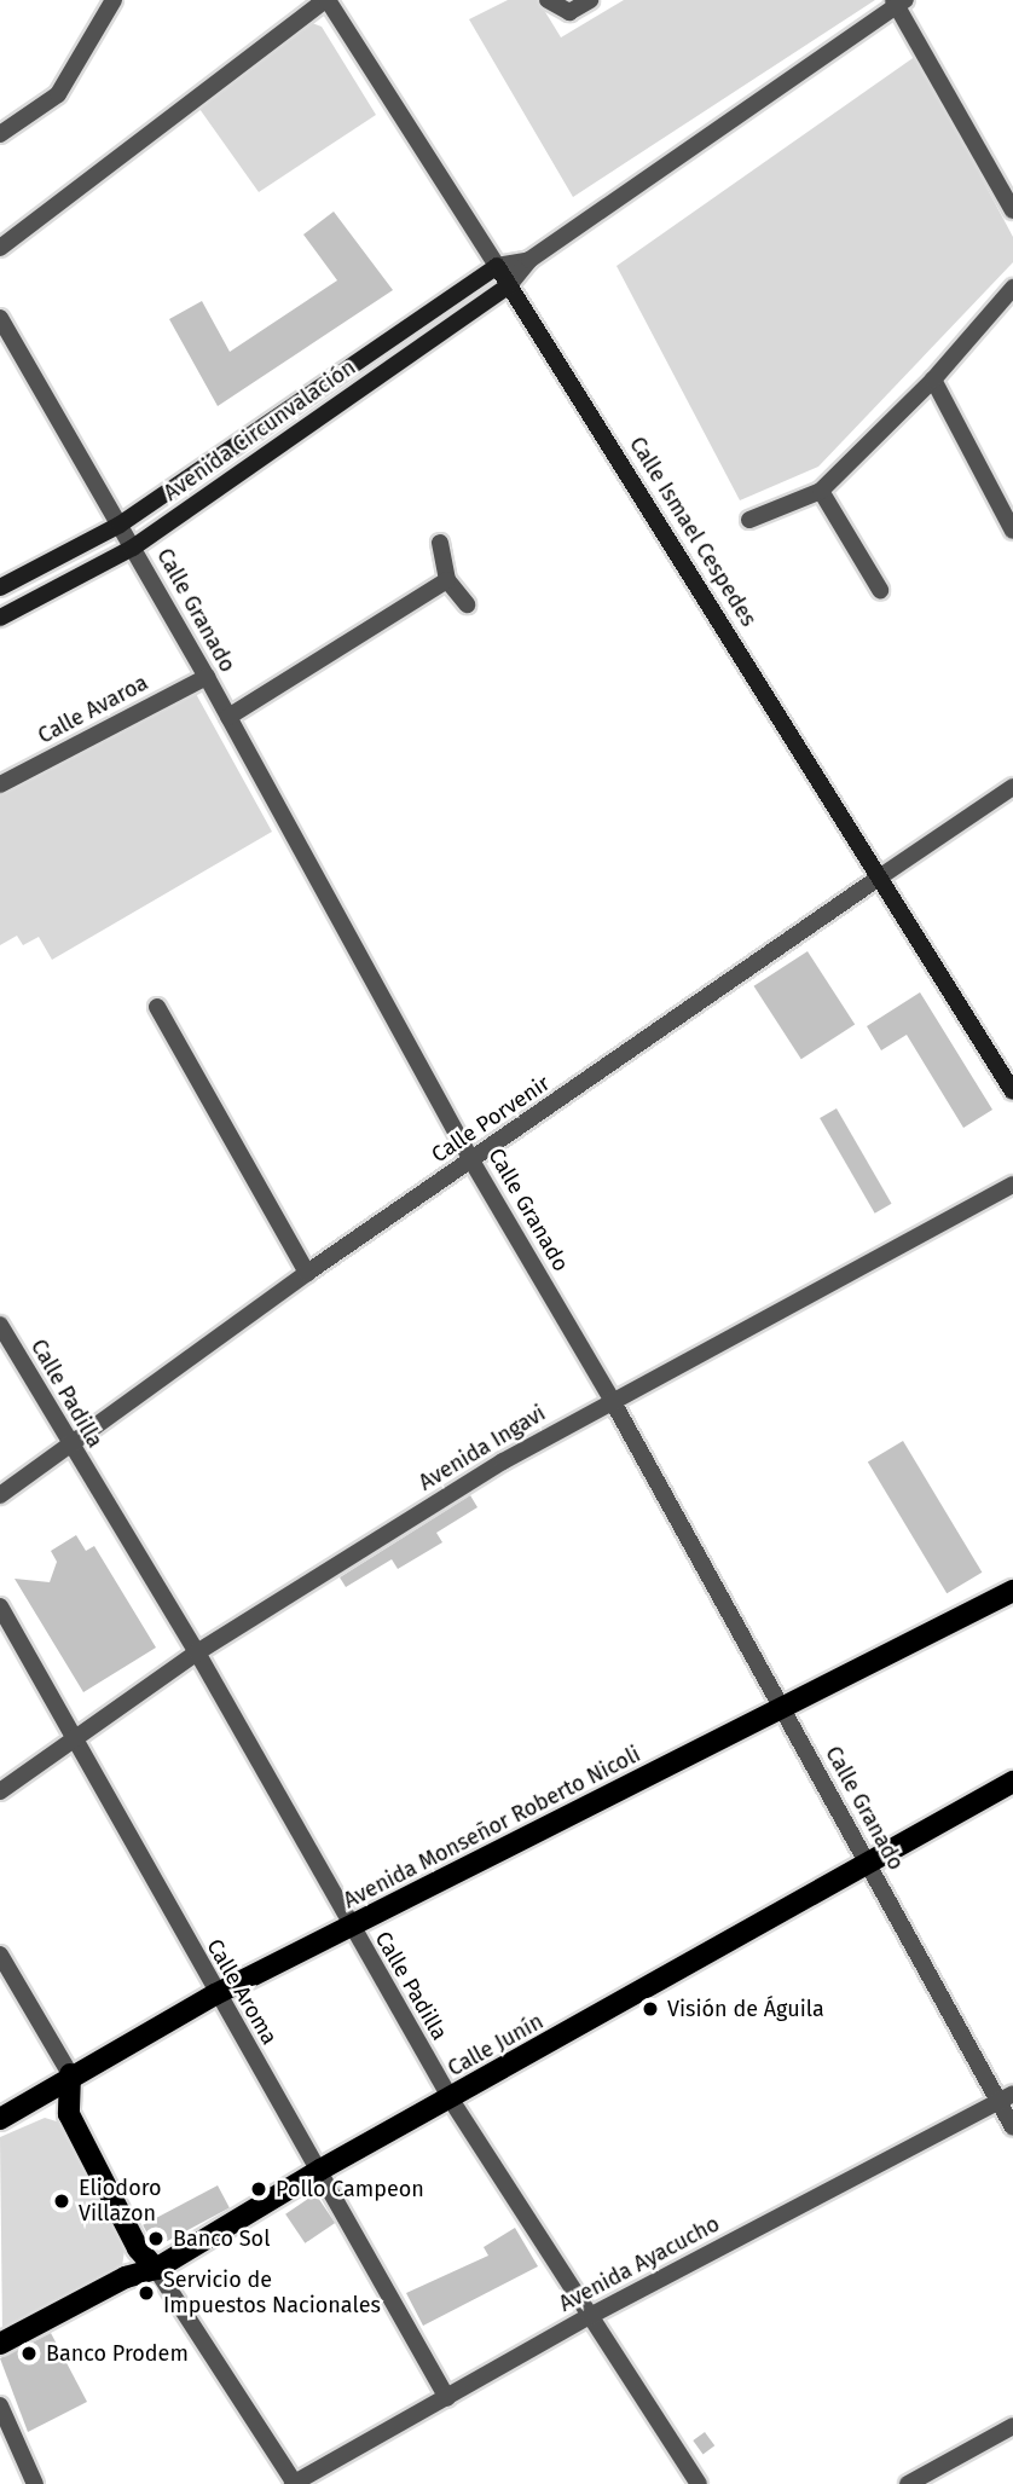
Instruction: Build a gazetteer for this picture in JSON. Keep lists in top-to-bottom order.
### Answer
{
  "streets": {
    "main road": [
      "Avenida Circunvalación",
      "Calle Ismael Cespedes",
      "Avenida Monseñor Roberto Nicoli",
      "Calle Junín"
    ],
    "street": [
      "Calle Granado",
      "Calle Avaroa",
      "Calle Porvenir",
      "Calle Padilla",
      "Avenida Ingavi",
      "Calle Aroma",
      "Avenida Ayacucho"
    ]
  },
  "crossings": [
    ["Avenida Circunvalación", "Calle Ismael Cespedes"],
    ["Avenida Circunvalación", "Calle Granado"],
    ["Calle Ismael Cespedes", "Calle Porvenir"],
    ["Calle Granado", "Calle Avaroa"],
    ["Calle Granado", "Calle Porvenir"],
    ["Calle Granado", "Avenida Ingavi"],
    ["Calle Granado", "Avenida Monseñor Roberto Nicoli"],
    ["Calle Granado", "Calle Junín"],
    ["Calle Granado", "Avenida Ayacucho"],
    ["Calle Porvenir", "Calle Padilla"],
    ["Calle Padilla", "Avenida Ingavi"],
    ["Calle Padilla", "Avenida Monseñor Roberto Nicoli"],
    ["Calle Padilla", "Calle Junín"],
    ["Calle Padilla", "Avenida Ayacucho"],
    ["Avenida Ingavi", "Calle Aroma"],
    ["Avenida Monseñor Roberto Nicoli", "Calle Aroma"],
    ["Calle Aroma", "Calle Junín"],
    ["Calle Aroma", "Avenida Ayacucho"]
  ],
  "places": [
    "Visión de Águila",
    "Pollo Campeon",
    "Eliodoro Villazon",
    "Banco Sol",
    "Servicio de Impuestos Nacionales",
    "Banco Prodem"
  ]
}
